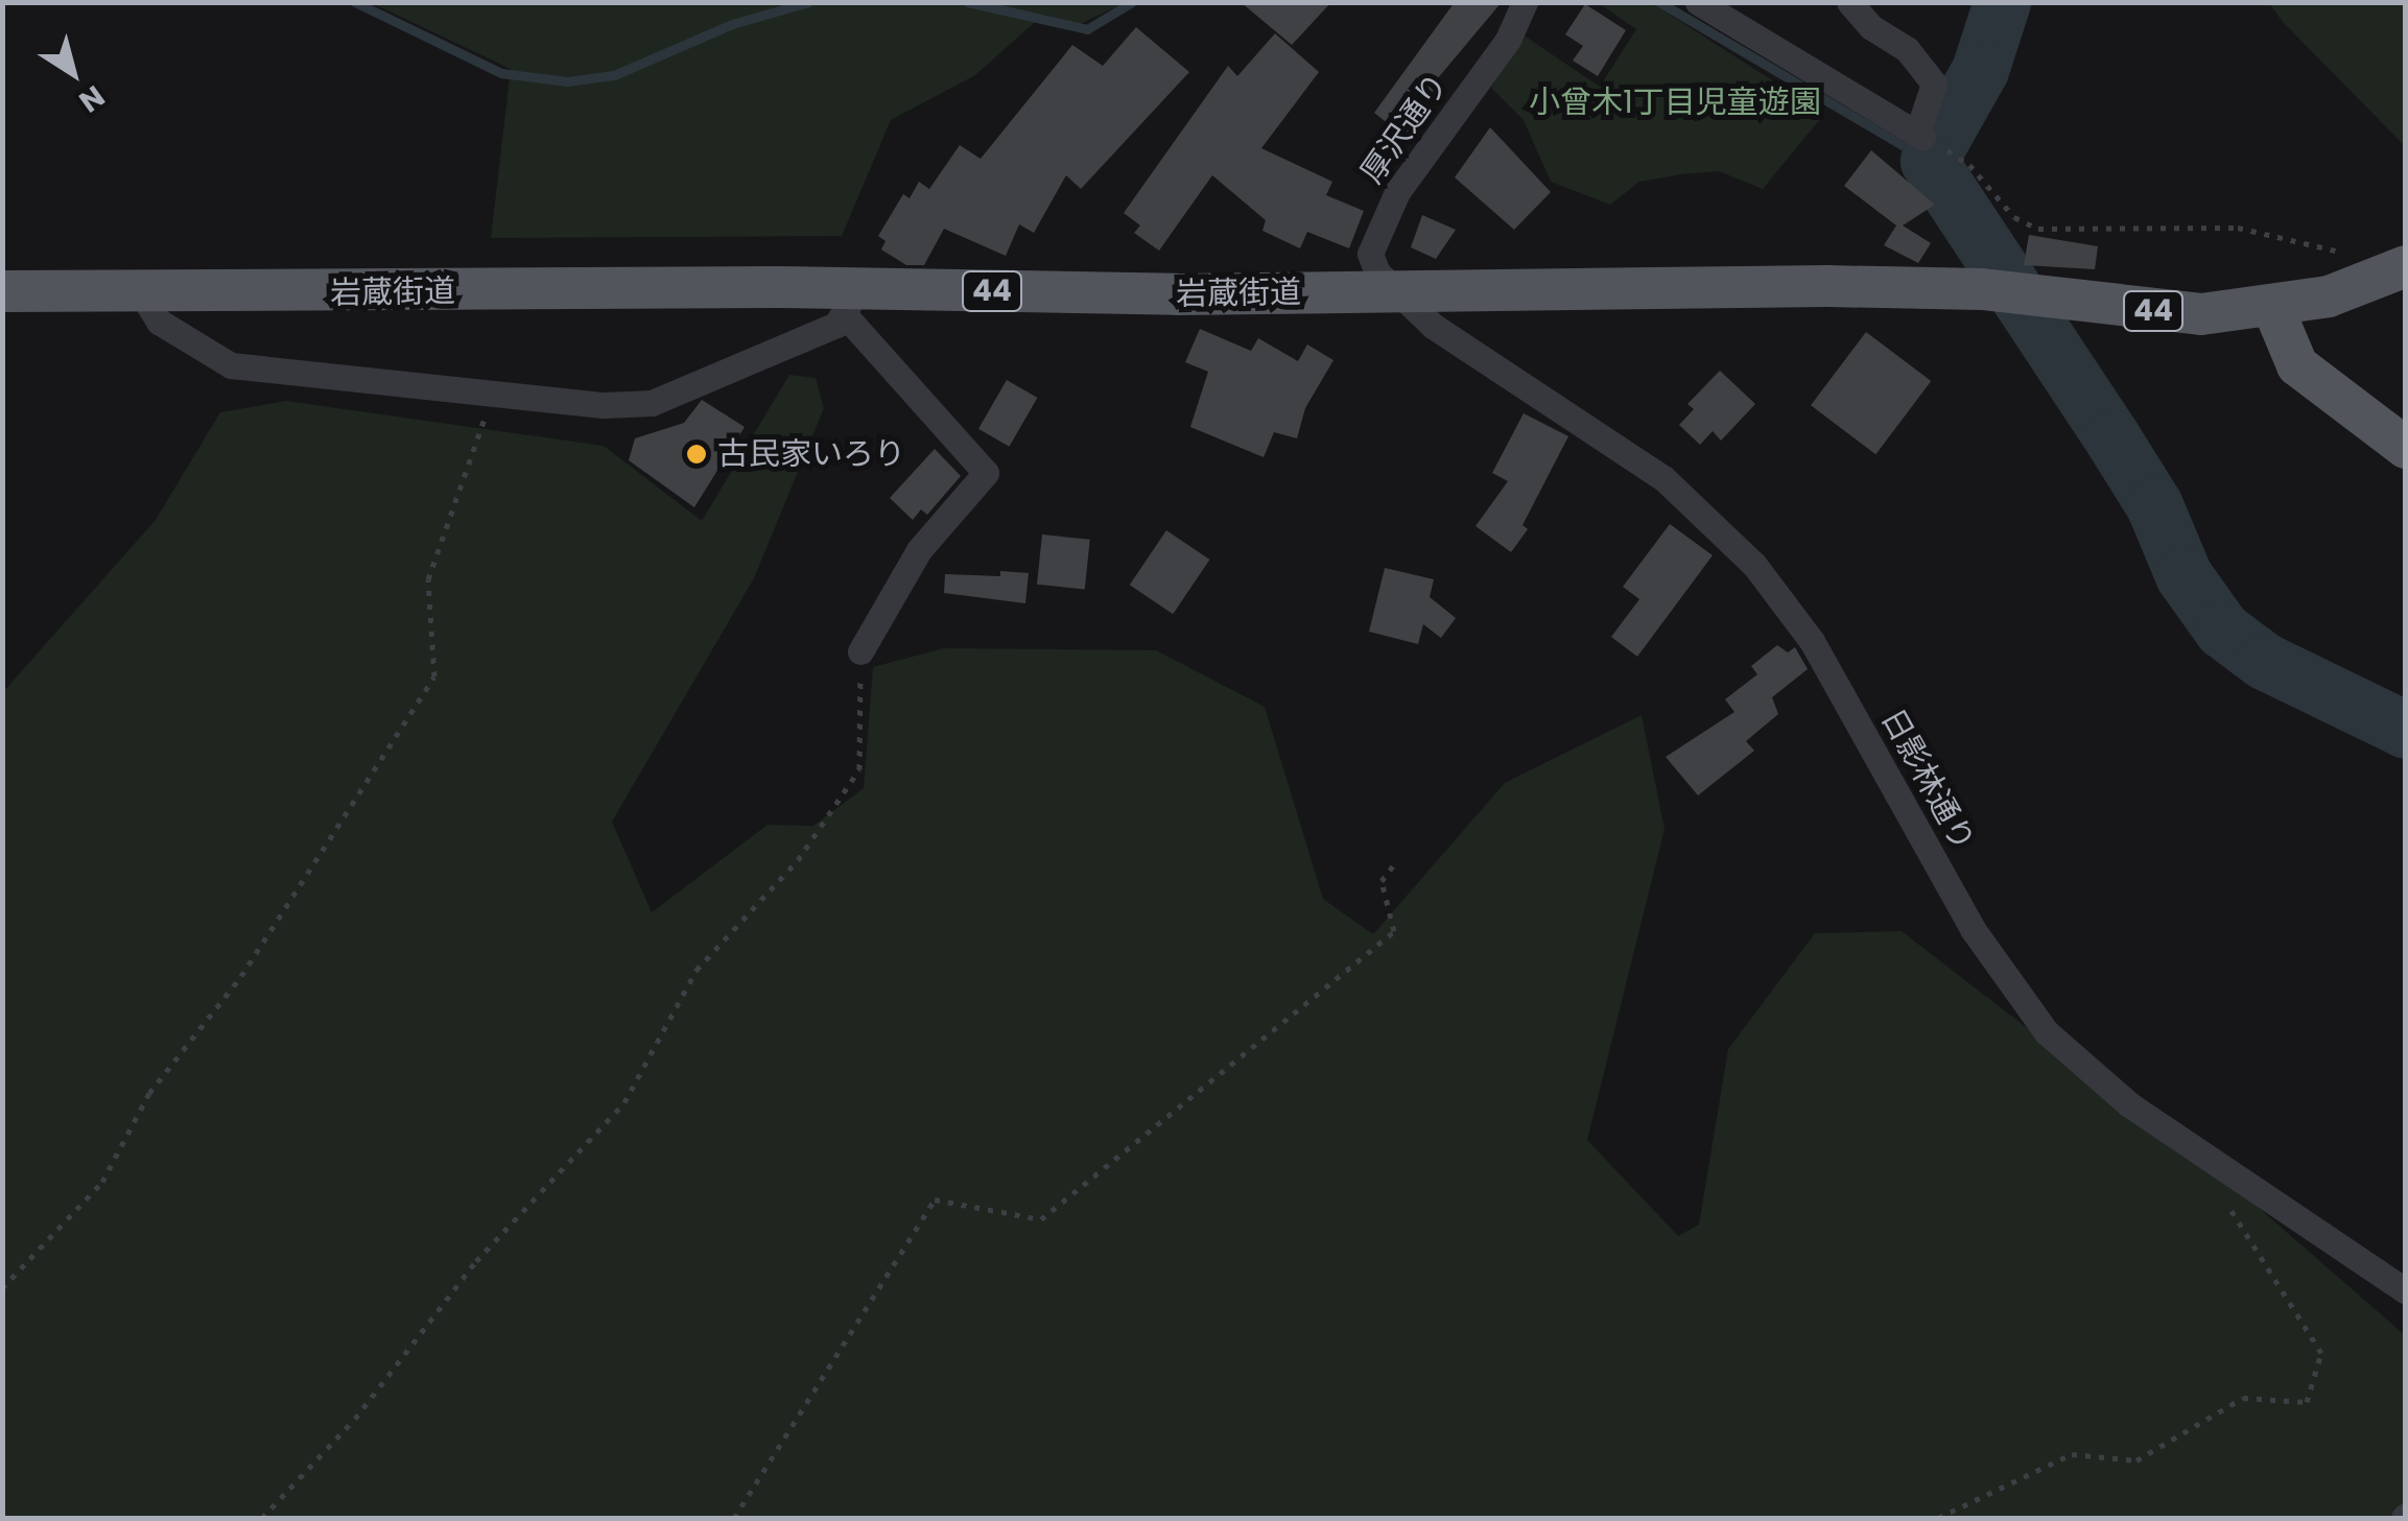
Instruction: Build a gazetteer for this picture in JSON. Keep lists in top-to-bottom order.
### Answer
{
  "streets": {
    "main road": ["44", "岩蔵街道"],
    "street": ["厚沢通り", "日影林通り"]
  },
  "crossings": [
    ["厚沢通り", "岩蔵街道"],
    ["厚沢通り", "日影林通り"],
    ["44", "岩蔵街道"],
    ["岩蔵街道", "日影林通り"]
  ],
  "parks": ["小曾木1丁目児童遊園"],
  "places": ["古民家いろり"],
  "north": "bottom right"
}
